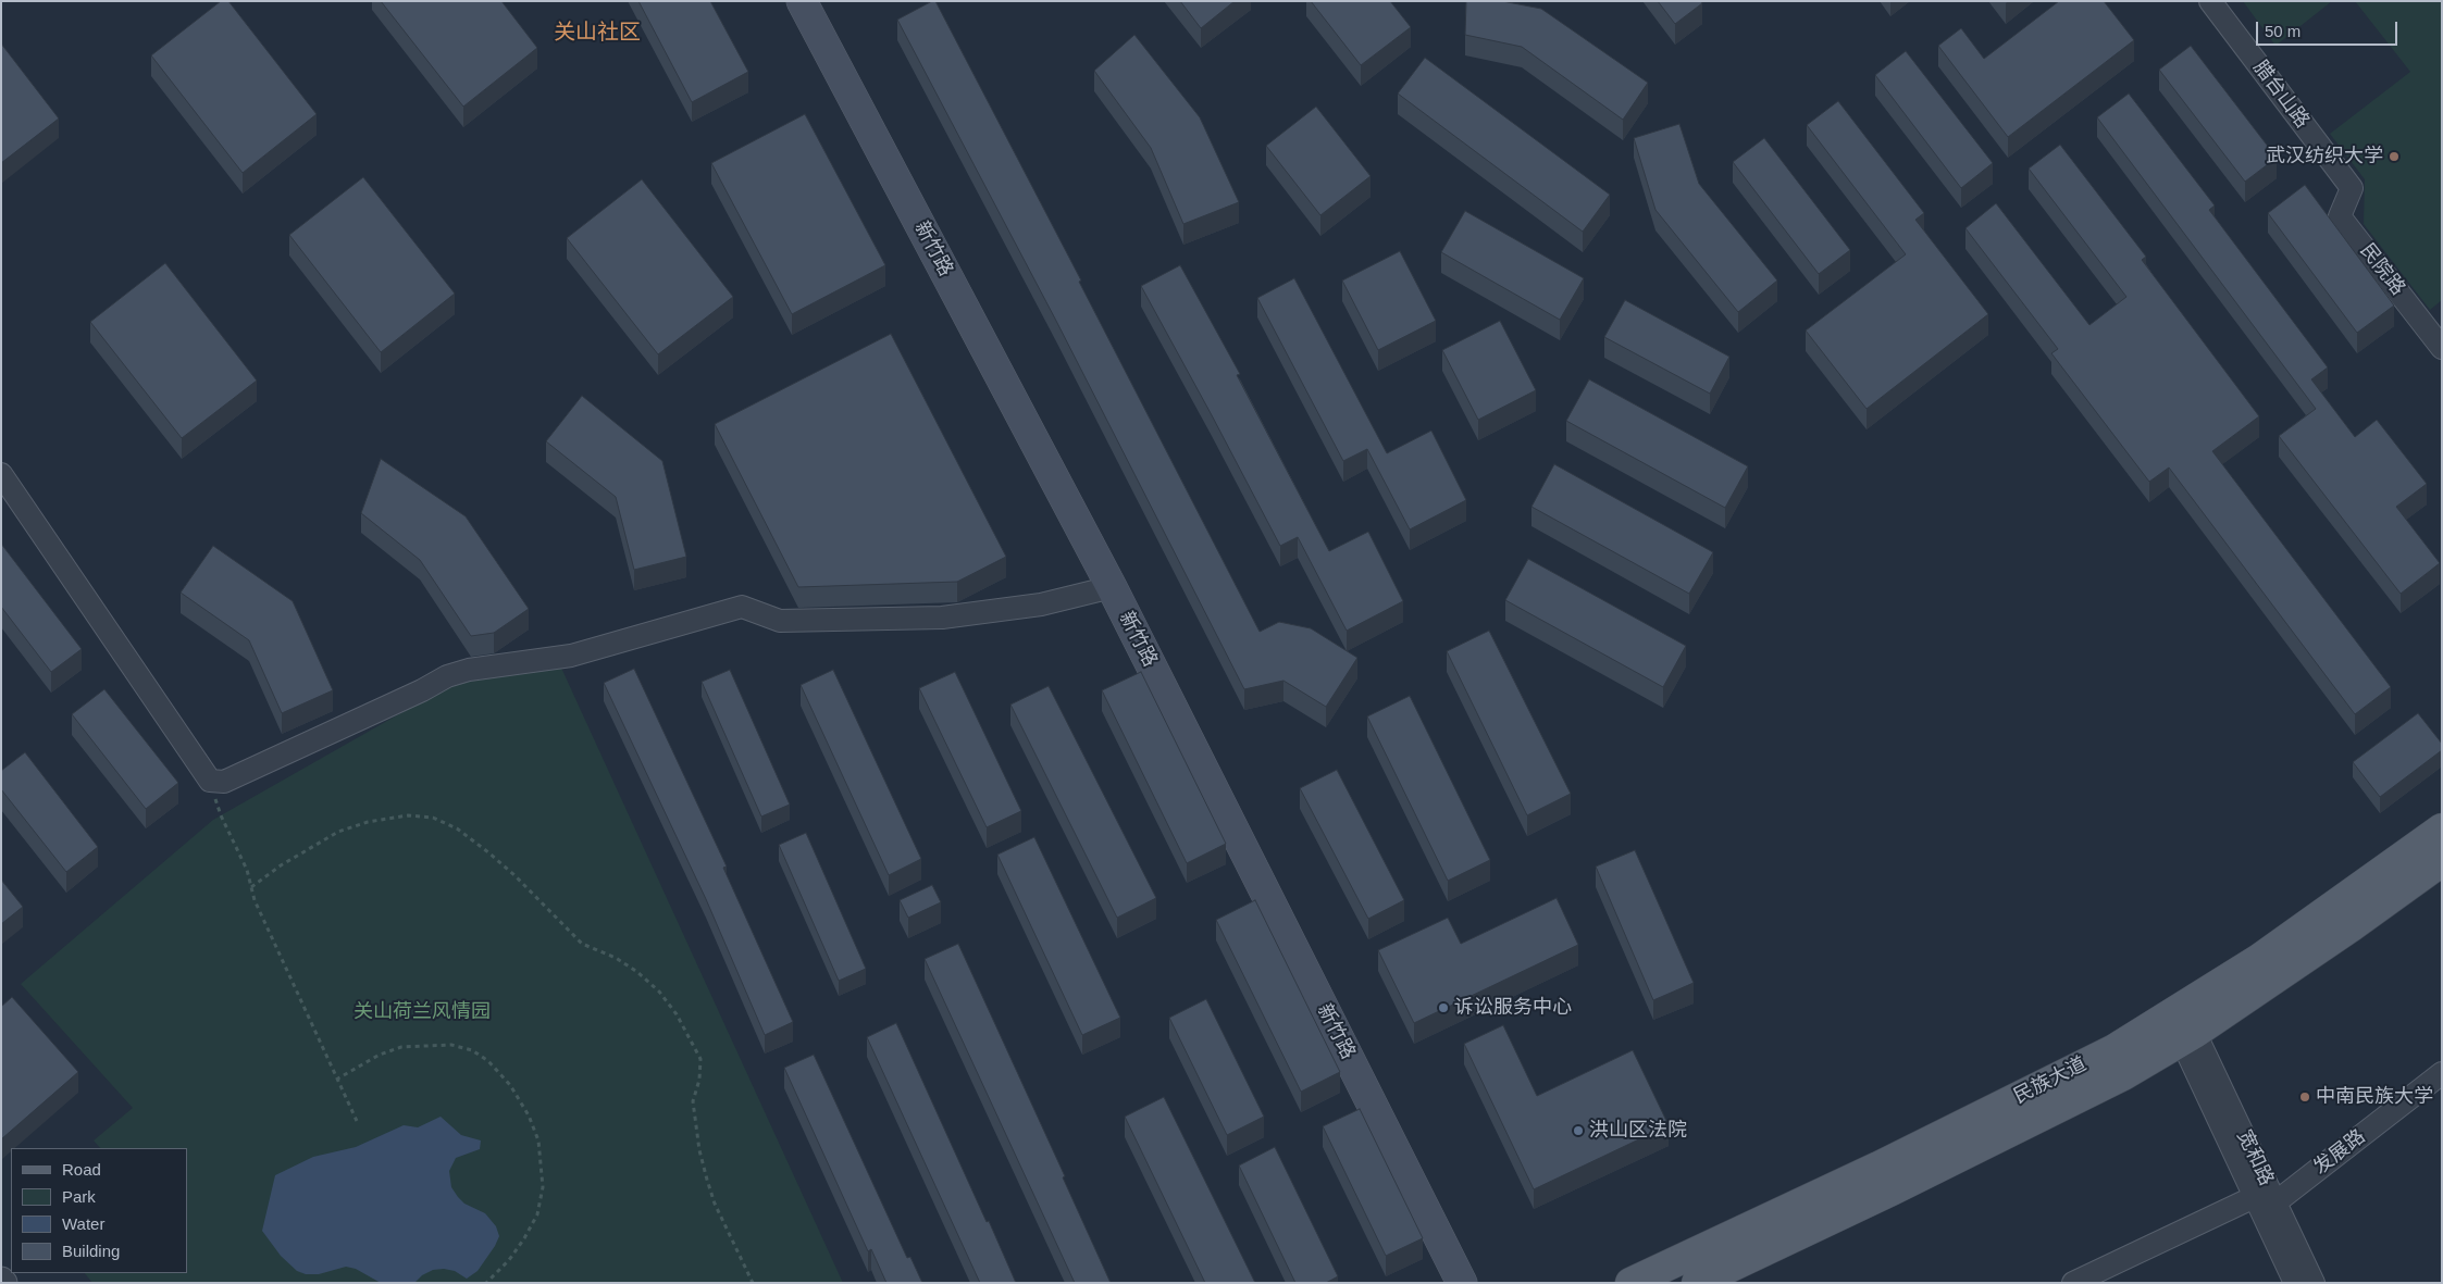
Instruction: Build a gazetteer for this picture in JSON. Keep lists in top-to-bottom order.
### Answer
{
  "streets": {
    "main road": ["新竹路", "民族大道"],
    "street": [
      "腊台山路",
      "民院路",
      "发展路",
      "宽和路"
    ]
  },
  "crossings": [
    ["腊台山路", "民院路"],
    ["民族大道", "宽和路"],
    ["发展路", "宽和路"]
  ],
  "districts": ["关山社区"],
  "parks": ["关山荷兰风情园"],
  "places": [
    "武汉纺织大学",
    "诉讼服务中心",
    "中南民族大学",
    "洪山区法院"
  ],
  "legend": [
    "Road",
    "Park",
    "Water",
    "Building"
  ],
  "scale_bar": "50 m"
}
